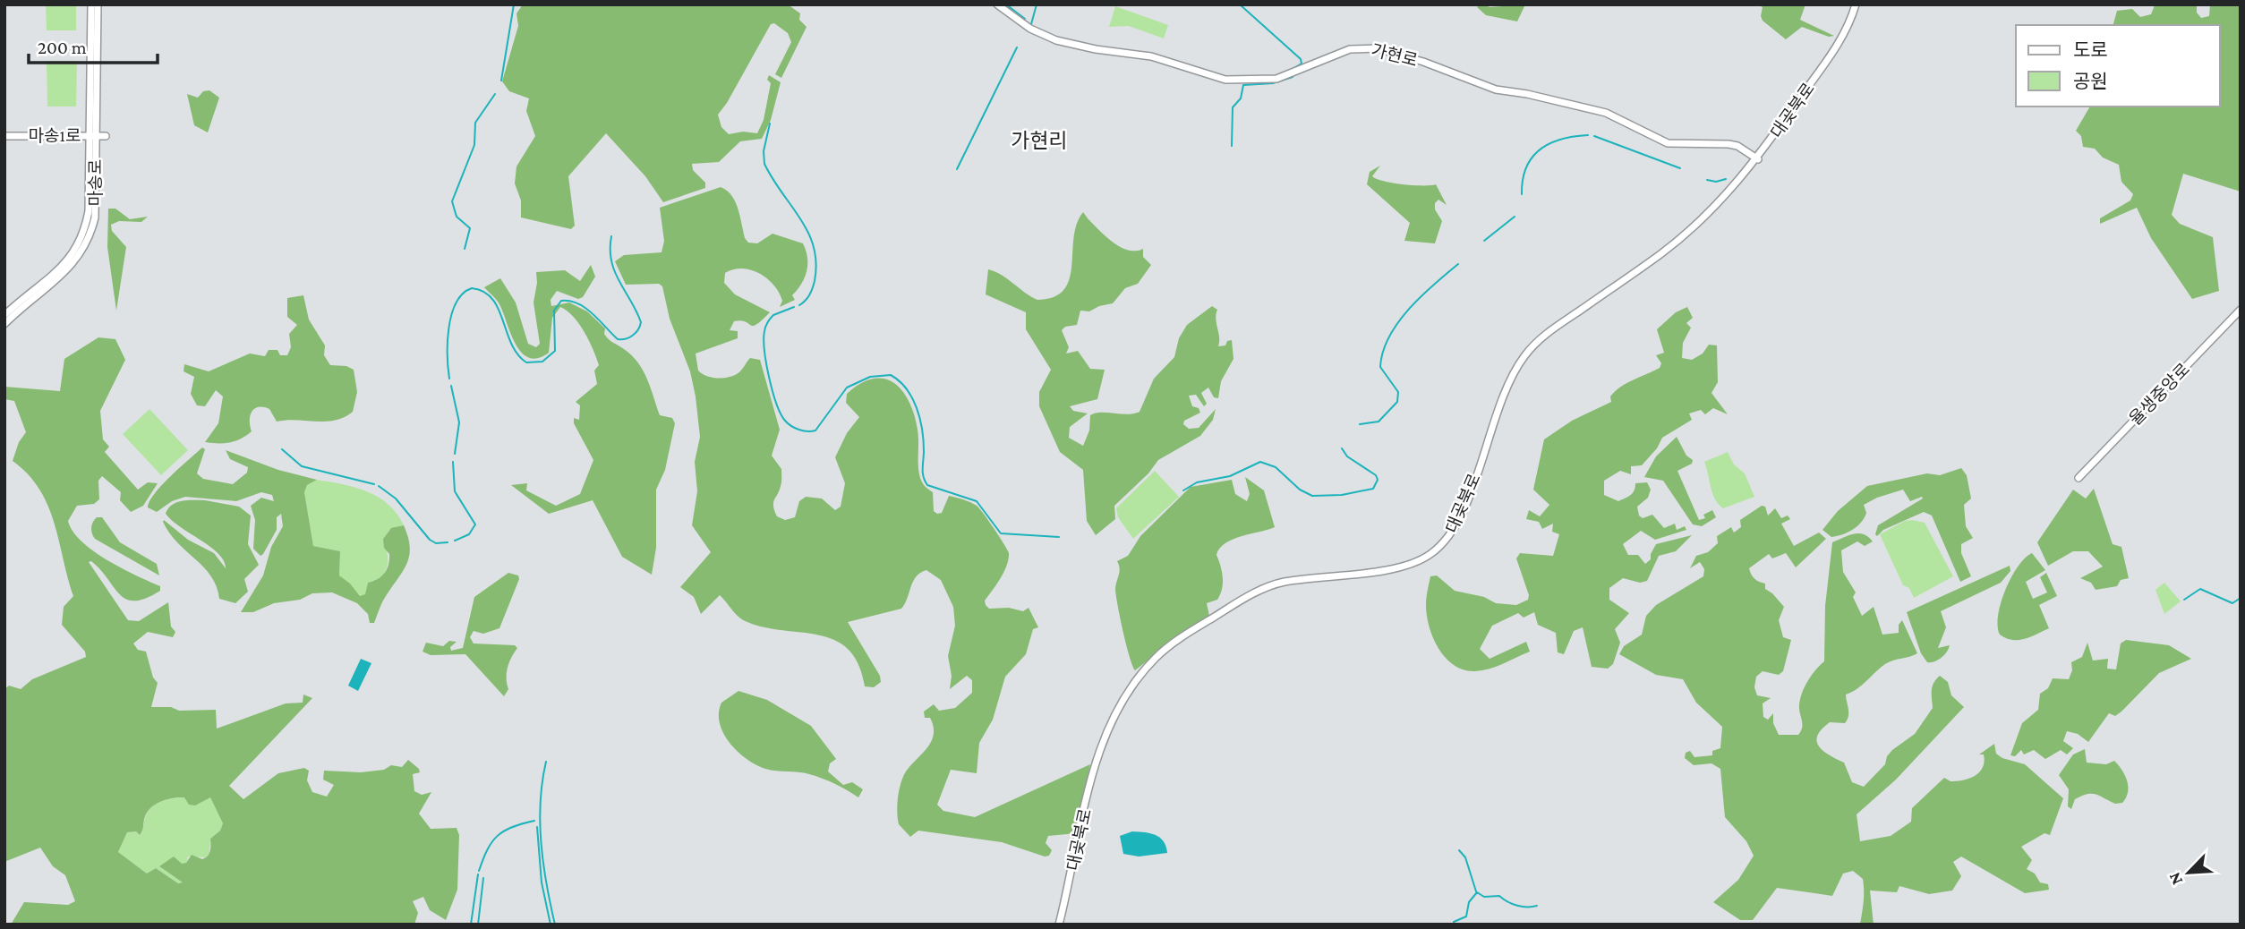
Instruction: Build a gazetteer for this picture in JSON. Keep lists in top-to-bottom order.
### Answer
{
  "streets": {
    "street": [
      "가현로",
      "대곶북로",
      "마송1로",
      "마송로",
      "율생중앙로"
    ]
  },
  "crossings": [
    ["가현로", "대곶북로"],
    ["마송1로", "마송로"]
  ],
  "districts": ["가현리"],
  "legend": ["도로", "공원"],
  "scale_bar": "200 m",
  "north": "bottom left"
}
